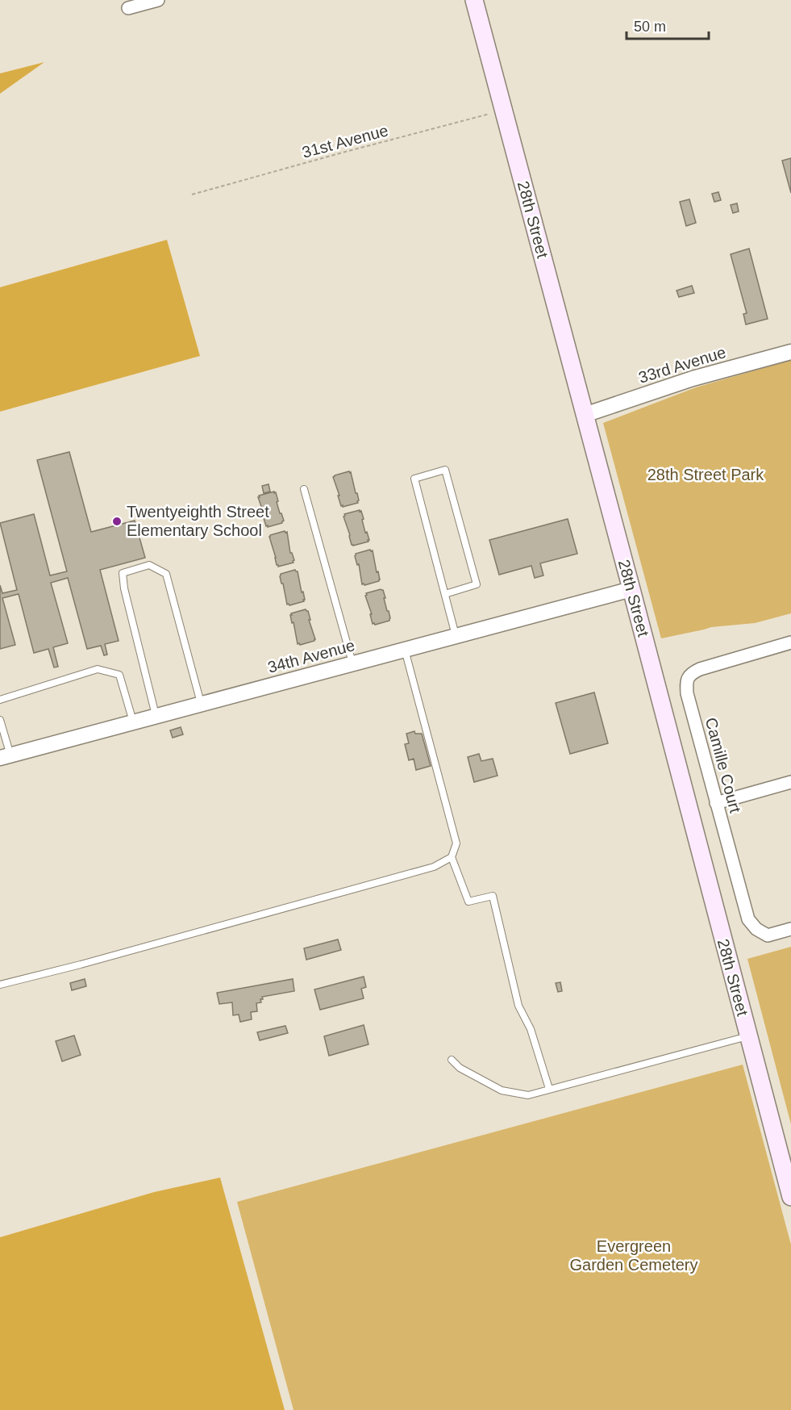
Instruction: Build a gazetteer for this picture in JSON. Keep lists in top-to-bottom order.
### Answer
{
  "streets": {
    "main road": ["28th Street"],
    "street": ["33rd Avenue", "34th Avenue", "Camille Court"],
    "path": ["31st Avenue"]
  },
  "crossings": [
    ["31st Avenue", "28th Street"],
    ["28th Street", "33rd Avenue"],
    ["28th Street", "34th Avenue"]
  ],
  "parks": ["28th Street Park", "Evergreen Garden Cemetery"],
  "places": ["Twentyeighth Street Elementary School"],
  "scale_bar": "50 m"
}
